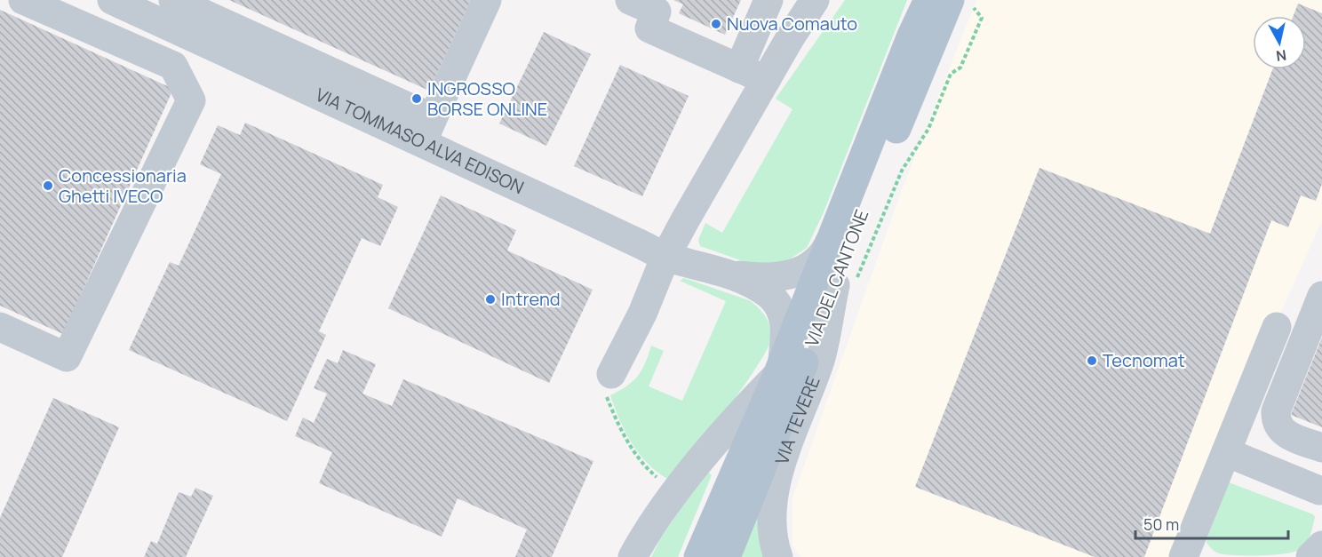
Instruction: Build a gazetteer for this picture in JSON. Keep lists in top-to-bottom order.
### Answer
{
  "streets": {
    "main road": ["VIA DEL CANTONE"],
    "street": ["VIA TOMMASO ALVA EDISON", "VIA TEVERE"]
  },
  "crossings": [
    ["VIA TOMMASO ALVA EDISON", "VIA DEL CANTONE"],
    ["VIA DEL CANTONE", "VIA TEVERE"]
  ],
  "places": [
    "Nuova Comauto",
    "INGROSSO BORSE ONLINE",
    "Concessionaria Ghetti IVECO",
    "Intrend",
    "Tecnomat"
  ],
  "scale_bar": "50 m",
  "north": "bottom"
}
